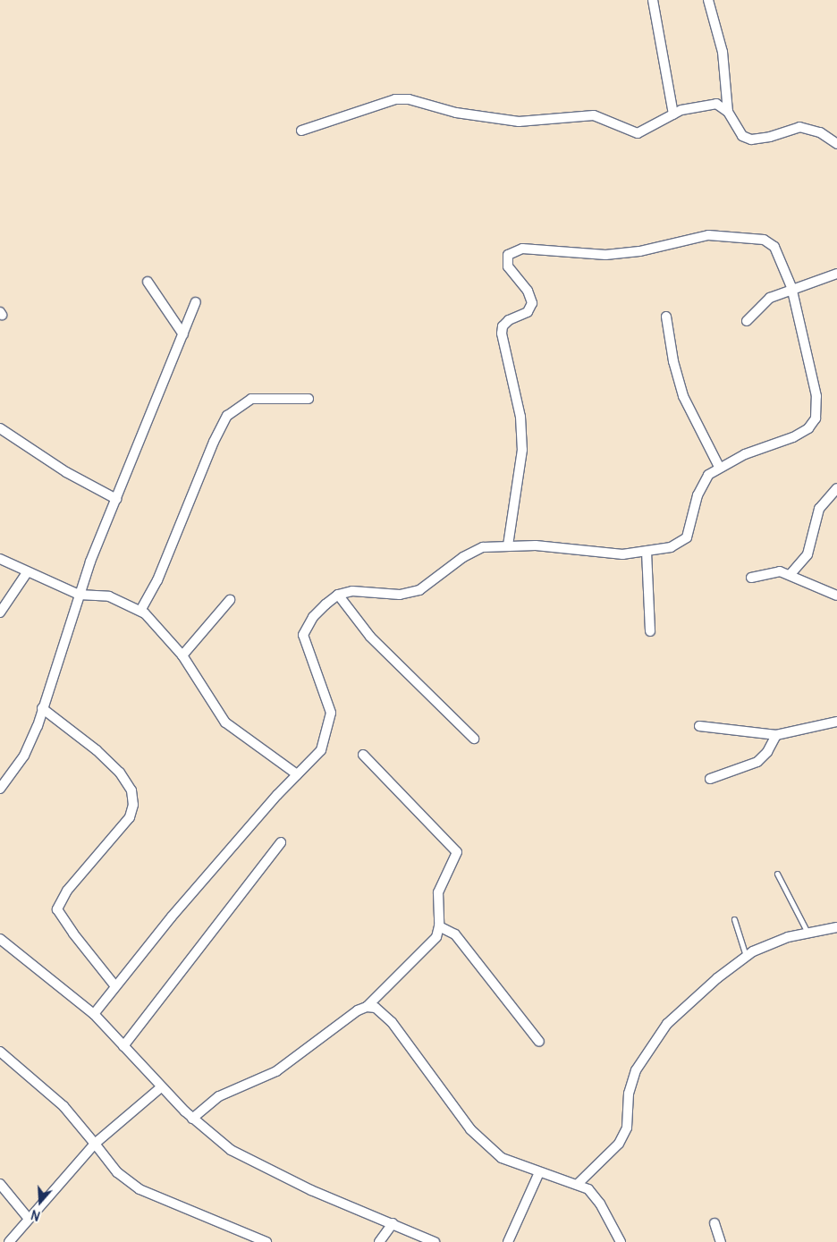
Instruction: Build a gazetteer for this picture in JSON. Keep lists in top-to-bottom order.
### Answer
{
  "north": "bottom"
}
